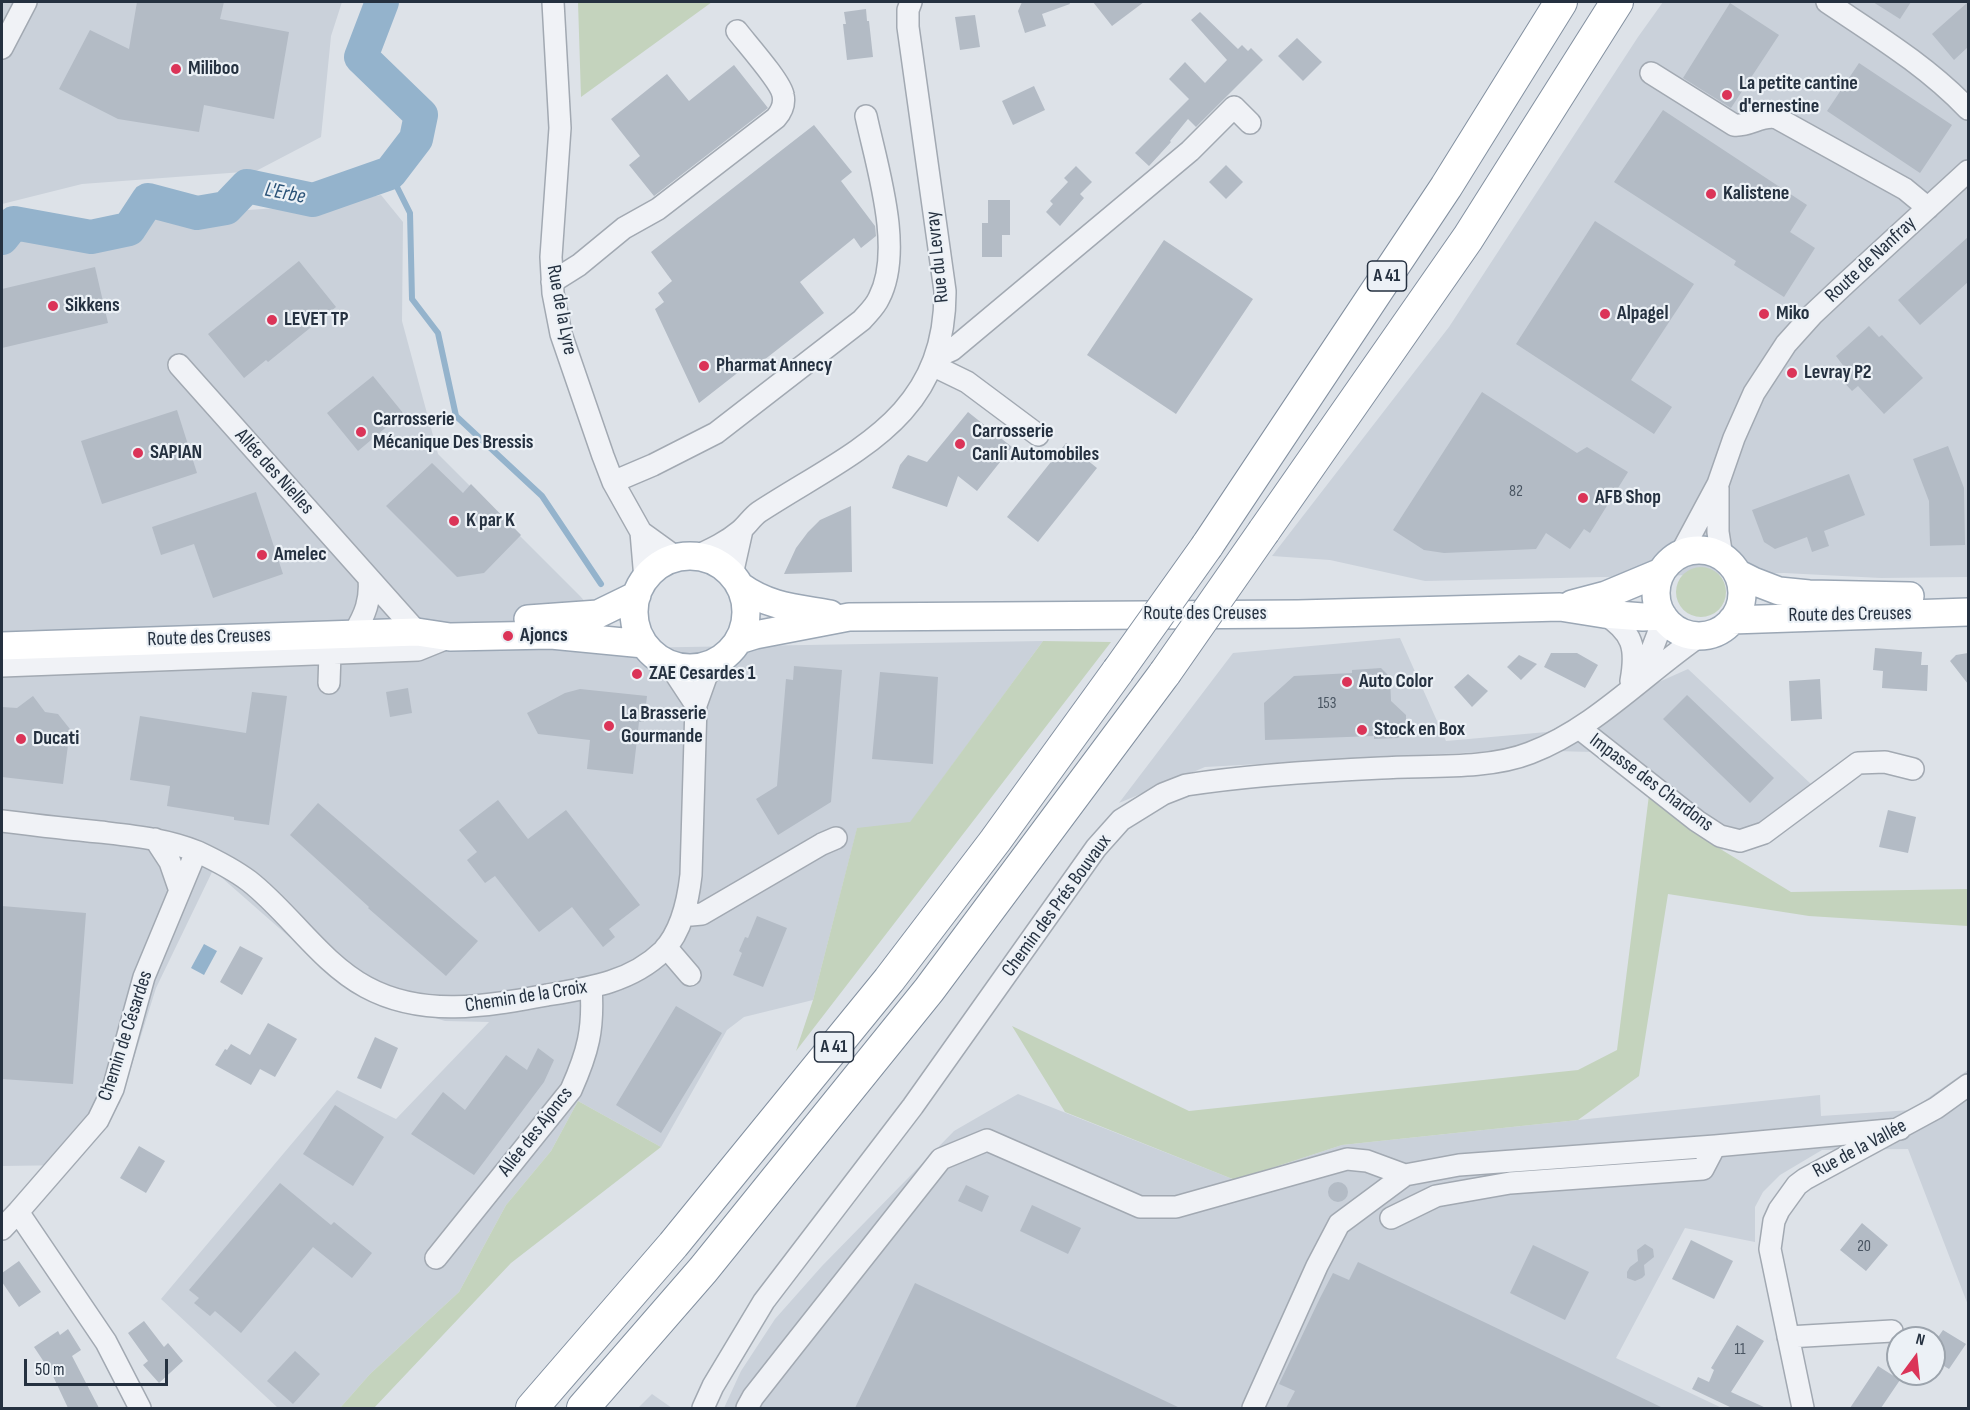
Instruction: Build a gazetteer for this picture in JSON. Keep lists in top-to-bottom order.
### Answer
{
  "streets": {
    "highway": ["A 41"],
    "main road": ["Route des Creuses"],
    "street": [
      "Rue du Levray",
      "Route de Nanfray",
      "Rue de la Lyre",
      "Allée des Nielles",
      "Impasse des Chardons",
      "Chemin des Prés Bouvaux",
      "Chemin de la Croix",
      "Chemin de Césardes",
      "Allée des Ajoncs",
      "Rue de la Vallée"
    ]
  },
  "crossings": [
    ["Rue du Levray", "Rue de la Lyre"],
    ["Rue du Levray", "Route des Creuses"],
    ["Rue du Levray", "Chemin de la Croix"],
    ["Route de Nanfray", "Route des Creuses"],
    ["Rue de la Lyre", "Route des Creuses"],
    ["Rue de la Lyre", "Chemin de la Croix"],
    ["Allée des Nielles", "Route des Creuses"],
    ["Route des Creuses", "Chemin de la Croix"],
    ["Impasse des Chardons", "Chemin des Prés Bouvaux"],
    ["Chemin de la Croix", "Chemin de Césardes"],
    ["Chemin de la Croix", "Allée des Ajoncs"]
  ],
  "water": ["L'Erbe"],
  "places": [
    "Miliboo",
    "La petite cantine d'ernestine",
    "Kalistene",
    "Sikkens",
    "Alpagel",
    "Miko",
    "LEVET TP",
    "Pharmat Annecy",
    "Levray P2",
    "Carrosserie Mécanique Des Bressis",
    "Carrosserie Canli Automobiles",
    "SAPIAN",
    "AFB Shop",
    "K par K",
    "Amelec",
    "Ajoncs",
    "ZAE Cesardes 1",
    "Auto Color",
    "La Brasserie Gourmande",
    "Stock en Box",
    "Ducati"
  ],
  "house_numbers": [
    "82",
    "153",
    "20",
    "11"
  ],
  "scale_bar": "50 m",
  "north": "top"
}
